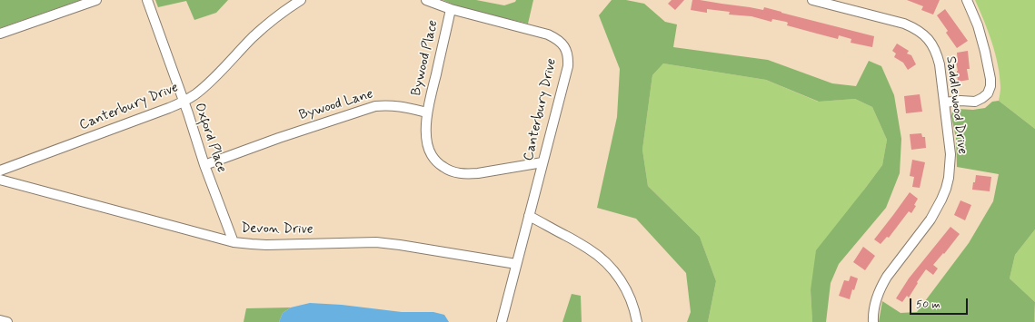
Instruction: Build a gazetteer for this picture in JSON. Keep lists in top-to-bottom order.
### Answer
{
  "streets": {
    "street": [
      "Bywood Place",
      "Bywood Lane",
      "Saddlewood Drive",
      "Canterbury Drive",
      "Oxford Place",
      "Devon Drive"
    ]
  },
  "crossings": [
    ["Bywood Place", "Bywood Lane"],
    ["Bywood Place", "Canterbury Drive"],
    ["Bywood Lane", "Oxford Place"],
    ["Canterbury Drive", "Oxford Place"],
    ["Canterbury Drive", "Devon Drive"],
    ["Oxford Place", "Devon Drive"]
  ],
  "scale_bar": "50 m"
}
